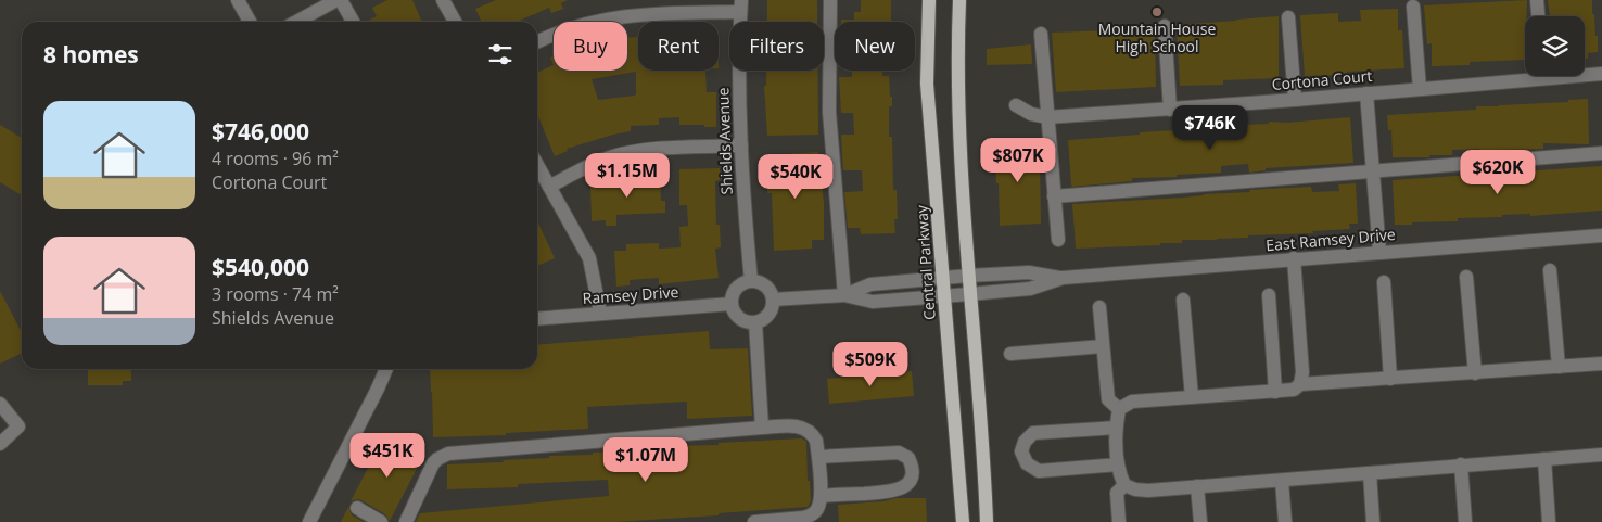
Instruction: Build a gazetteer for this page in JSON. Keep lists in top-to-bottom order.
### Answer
{
  "streets": {
    "main road": ["Central Parkway"],
    "street": [
      "Cortona Court",
      "Shields Avenue",
      "East Ramsey Drive",
      "Ramsey Drive"
    ]
  },
  "crossings": [
    ["Shields Avenue", "Ramsey Drive"],
    ["East Ramsey Drive", "Central Parkway"]
  ],
  "places": ["Mountain House High School"],
  "page": {
    "chip": [
      "Buy",
      "Rent",
      "Filters",
      "New"
    ],
    "heading": "8 homes",
    "list": [
      {
        "name": "$746,000",
        "note": "4 rooms · 96 m² · Cortona Court"
      },
      {
        "name": "$540,000",
        "note": "3 rooms · 74 m² · Shields Avenue"
      }
    ],
    "price": [
      "$746K",
      "$807K",
      "$620K",
      "$1.15M",
      "$540K",
      "$509K",
      "$451K",
      "$1.07M"
    ]
  }
}
